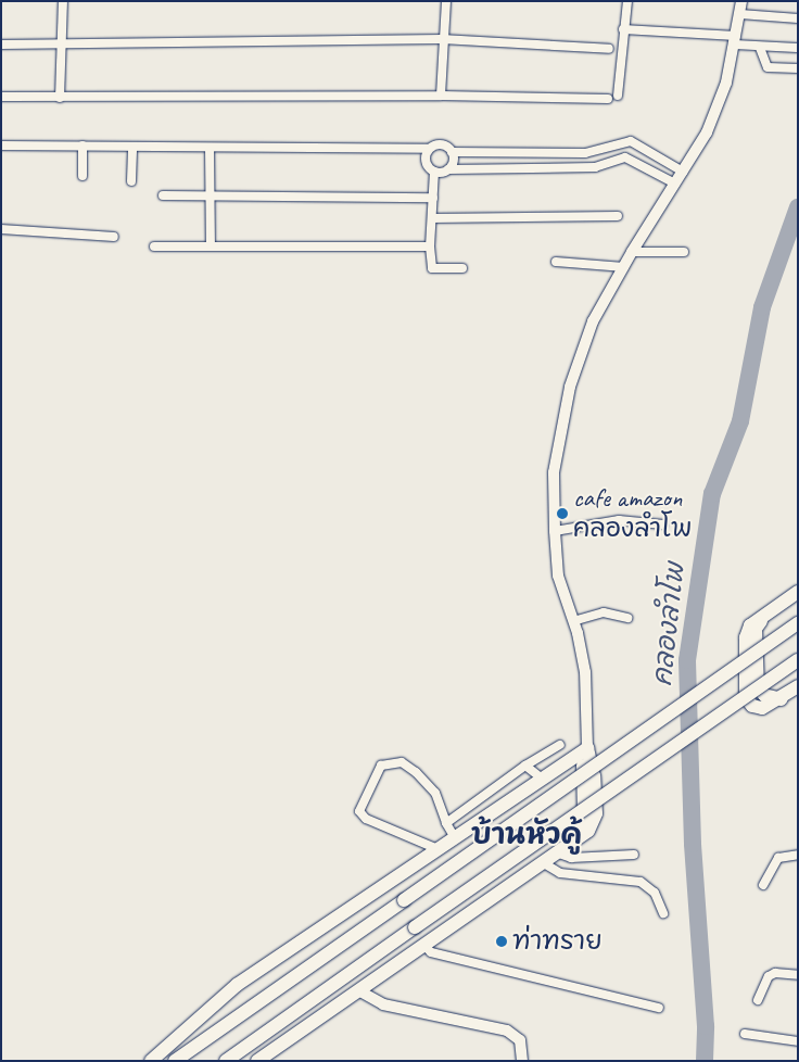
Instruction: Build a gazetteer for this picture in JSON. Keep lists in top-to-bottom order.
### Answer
{
  "districts": ["บ้านหัวคู้"],
  "water": ["คลองลำโพ"],
  "places": ["cafe amazon คลองลำโพ", "ท่าทราย"]
}
